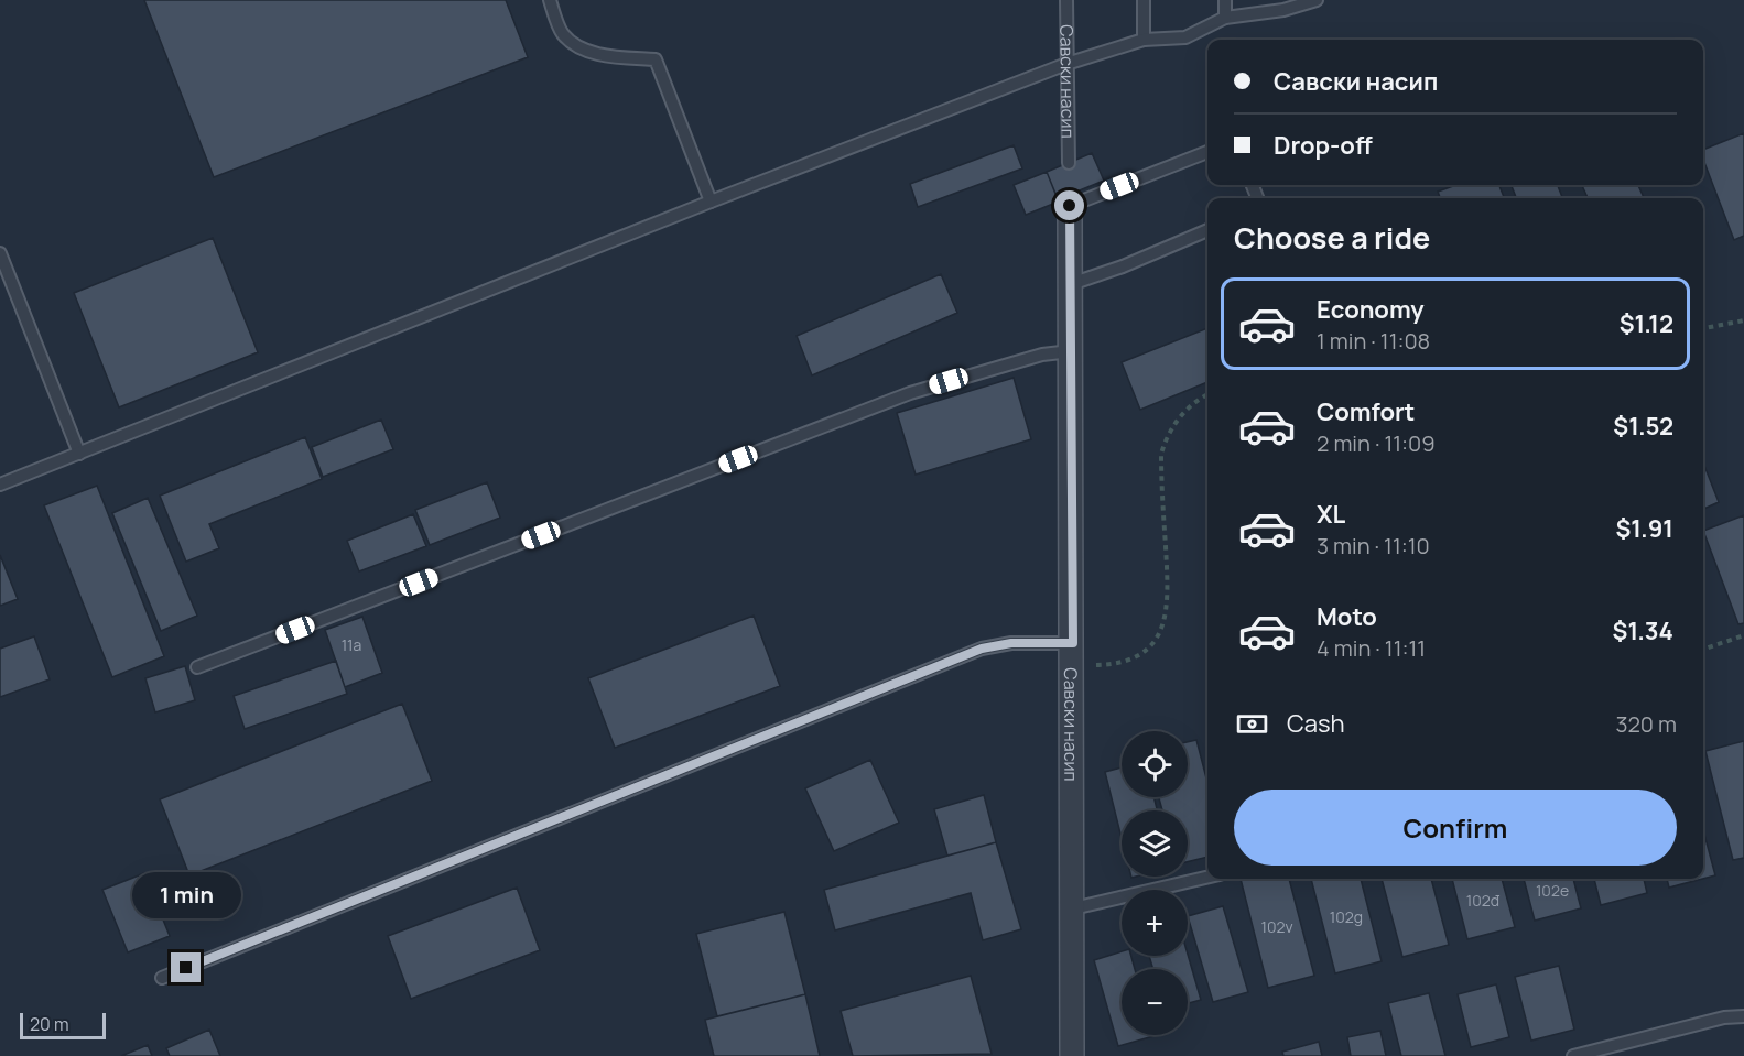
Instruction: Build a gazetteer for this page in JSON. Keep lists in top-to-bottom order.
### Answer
{
  "streets": {
    "street": ["Савски насип"]
  },
  "house_numbers": [
    "11a",
    "102e",
    "102đ",
    "102g",
    "102v"
  ],
  "scale_bar": "20 m",
  "page": {
    "banner": ["Савски насип", "Drop-off"],
    "heading": "Choose a ride",
    "list": [
      {
        "name": "Economy",
        "note": "1 min · 11:08",
        "value": "$1.12"
      },
      {
        "name": "Comfort",
        "note": "2 min · 11:09",
        "value": "$1.52"
      },
      {
        "name": "XL",
        "note": "3 min · 11:10",
        "value": "$1.91"
      },
      {
        "name": "Moto",
        "note": "4 min · 11:11",
        "value": "$1.34"
      }
    ],
    "pay": ["Cash", "320 m"],
    "map_buttons": ["+", "−"],
    "buttons": "Confirm",
    "bubble": "1 min",
    "scale": "20 m"
  }
}
